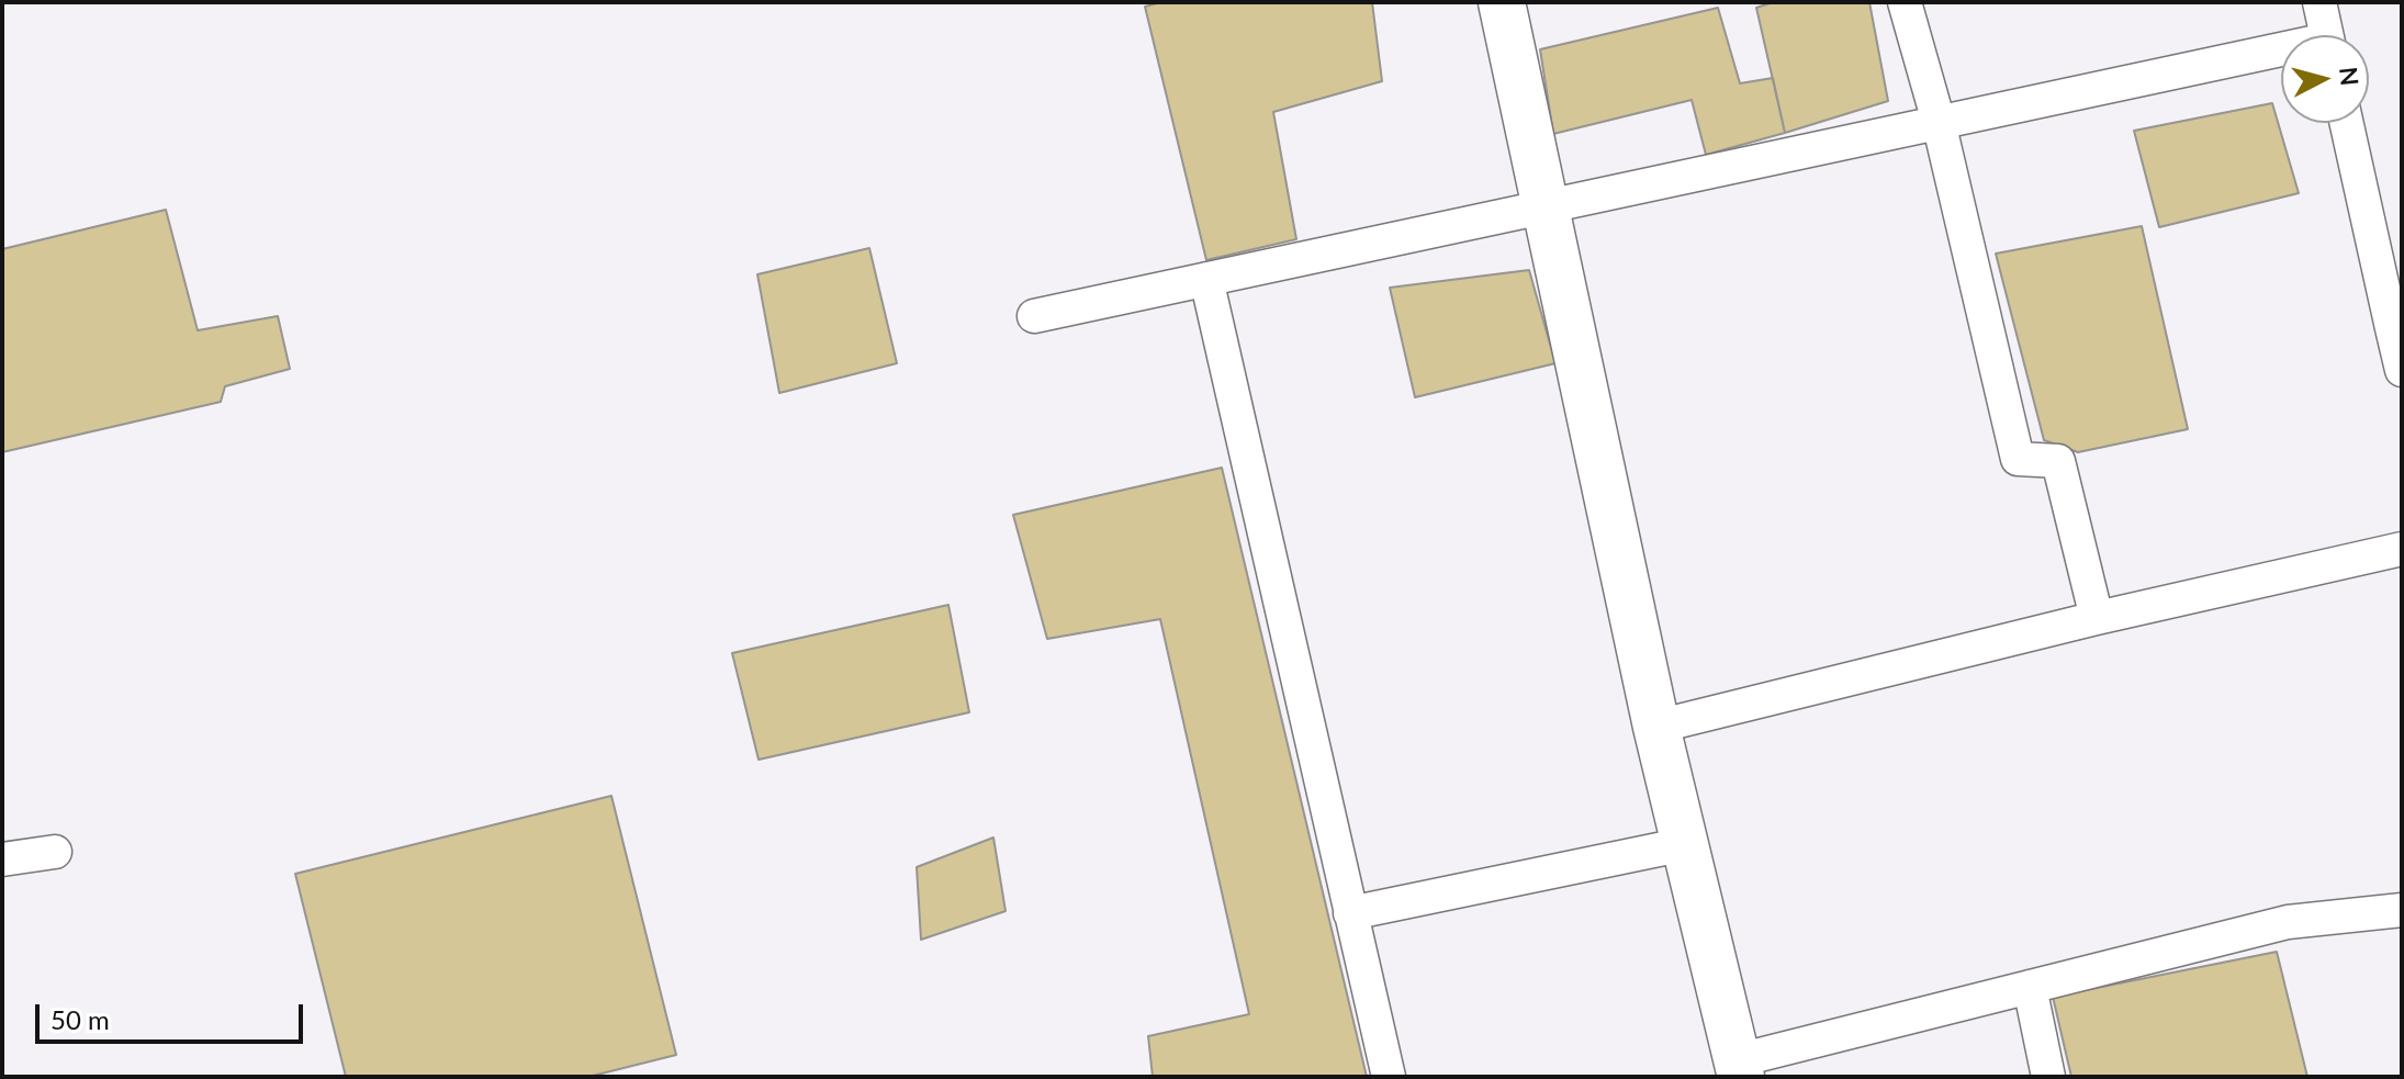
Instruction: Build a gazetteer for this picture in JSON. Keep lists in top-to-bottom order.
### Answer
{
  "scale_bar": "50 m",
  "north": "right"
}
